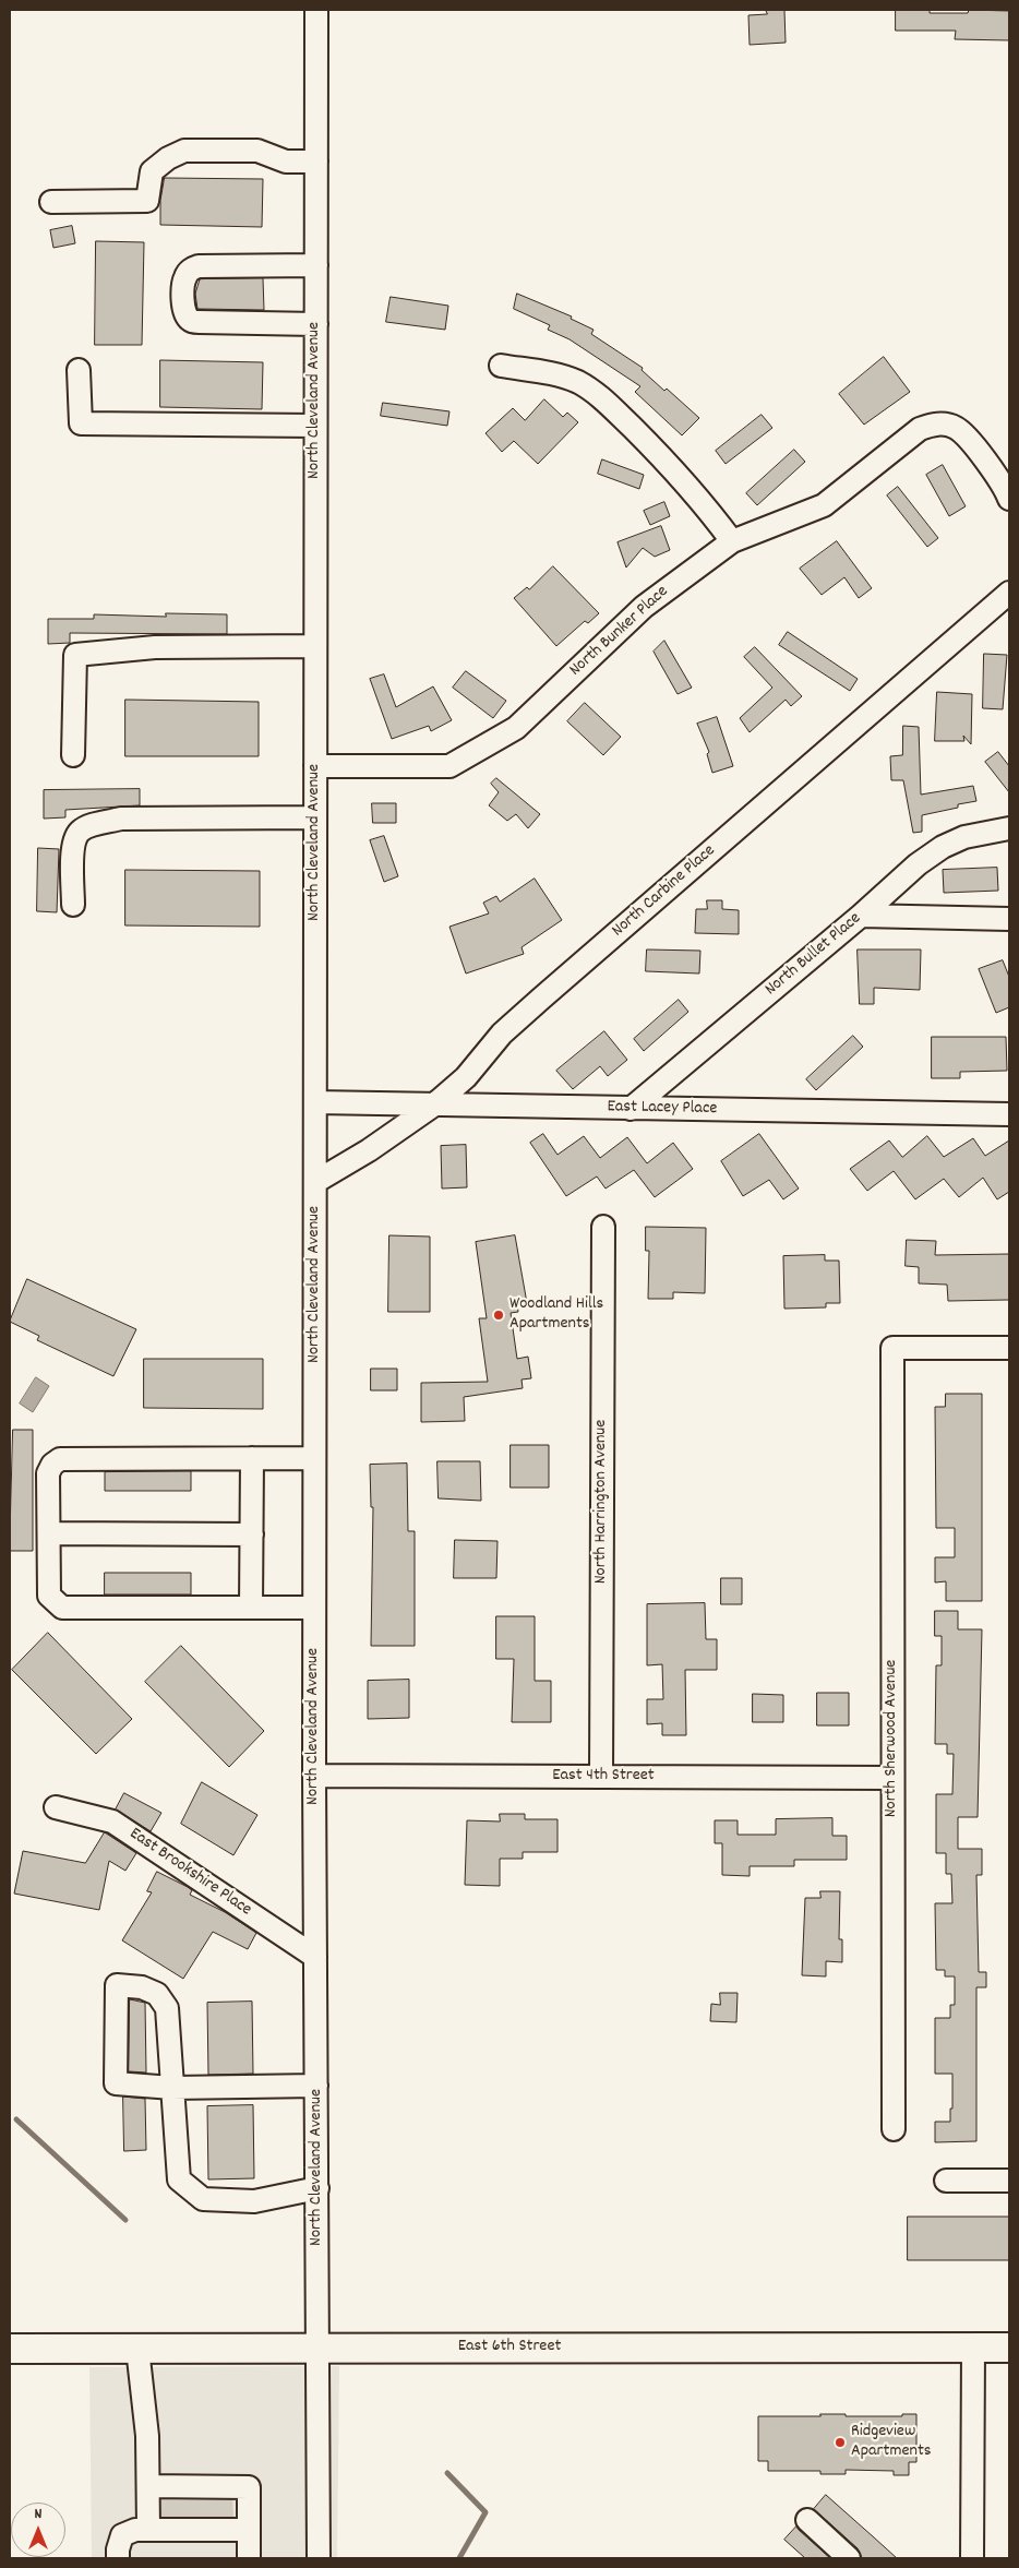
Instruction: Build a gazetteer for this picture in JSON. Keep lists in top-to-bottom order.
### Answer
{
  "streets": {
    "main road": ["East 6th Street"],
    "street": [
      "North Cleveland Avenue",
      "North Bunker Place",
      "North Carbine Place",
      "North Bullet Place",
      "East Lacey Place",
      "North Harrington Avenue",
      "North Sherwood Avenue",
      "East 4th Street",
      "East Brookshire Place"
    ]
  },
  "crossings": [
    ["North Cleveland Avenue", "North Bunker Place"],
    ["North Cleveland Avenue", "North Carbine Place"],
    ["North Cleveland Avenue", "East Lacey Place"],
    ["North Cleveland Avenue", "East 4th Street"],
    ["North Cleveland Avenue", "East Brookshire Place"],
    ["North Cleveland Avenue", "East 6th Street"],
    ["North Carbine Place", "East Lacey Place"],
    ["North Bullet Place", "East Lacey Place"],
    ["North Harrington Avenue", "East 4th Street"],
    ["North Sherwood Avenue", "East 4th Street"]
  ],
  "places": ["Woodland Hills Apartments", "Ridgeview Apartments"],
  "north": "top"
}
